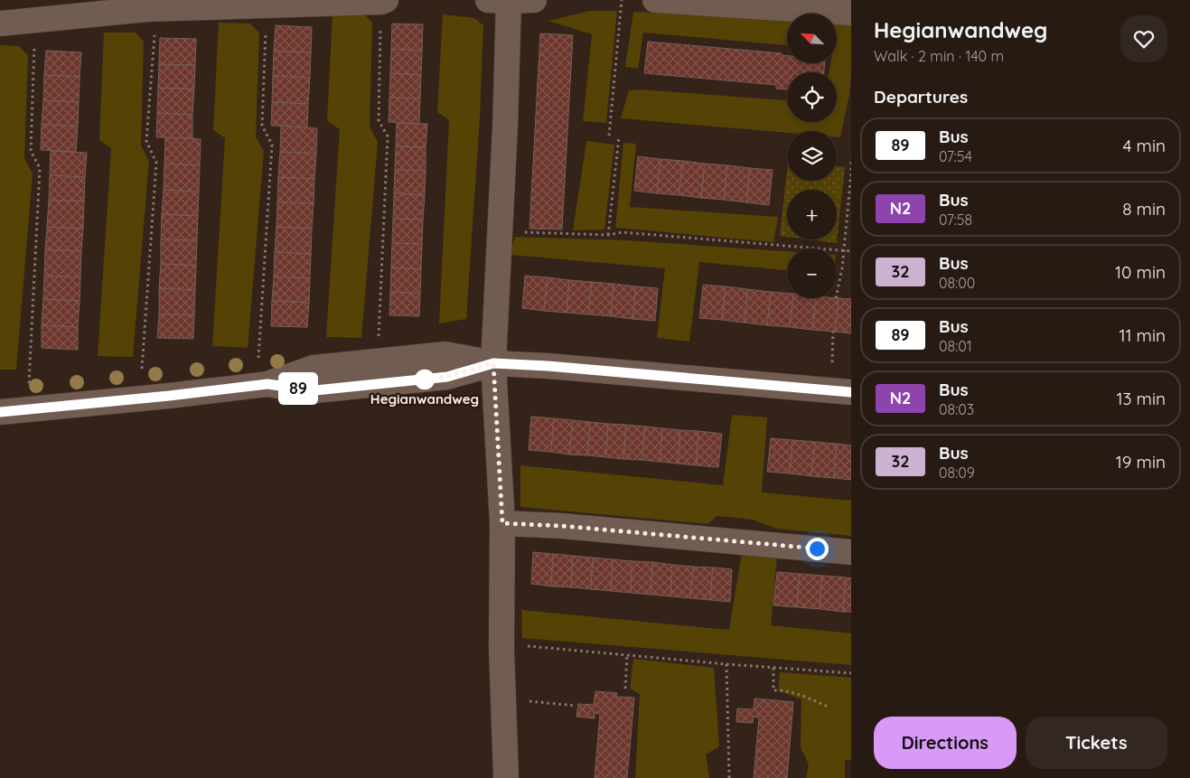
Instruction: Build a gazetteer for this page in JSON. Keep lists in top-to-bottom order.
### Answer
{
  "places": ["Hegianwandweg"],
  "lines": ["bus line 89"],
  "north": "top left",
  "page": {
    "on_map": "89",
    "heading": [
      ["Hegianwandweg", "Walk · 2 min · 140 m"],
      "Departures"
    ],
    "map_buttons": ["+", "−"],
    "list": [
      {
        "mark": "89",
        "name": "Bus",
        "note": "07:54",
        "value": "4 min"
      },
      {
        "mark": "N2",
        "name": "Bus",
        "note": "07:58",
        "value": "8 min"
      },
      {
        "mark": "32",
        "name": "Bus",
        "note": "08:00",
        "value": "10 min"
      },
      {
        "mark": "89",
        "name": "Bus",
        "note": "08:01",
        "value": "11 min"
      },
      {
        "mark": "N2",
        "name": "Bus",
        "note": "08:03",
        "value": "13 min"
      },
      {
        "mark": "32",
        "name": "Bus",
        "note": "08:09",
        "value": "19 min"
      }
    ],
    "buttons": ["Directions", "Tickets"]
  }
}
